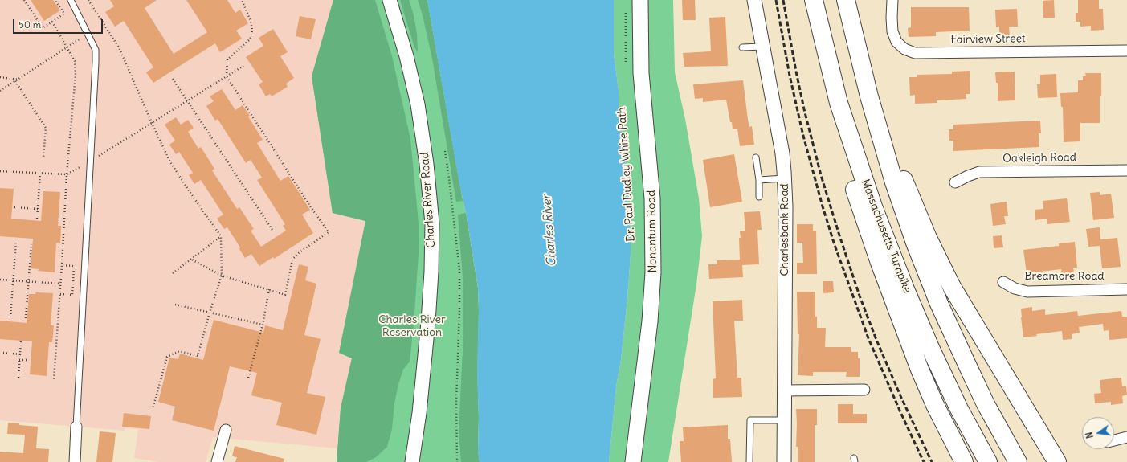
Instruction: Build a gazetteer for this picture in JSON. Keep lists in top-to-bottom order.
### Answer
{
  "streets": {
    "highway": ["Massachusetts Turnpike"],
    "main road": ["Nonantum Road"],
    "street": [
      "Fairview Street",
      "Oakleigh Road",
      "Charles River Road",
      "Charlesbank Road",
      "Breamore Road"
    ]
  },
  "water": ["Charles River"],
  "parks": ["Charles River Reservation"],
  "scale_bar": "50 m",
  "north": "left"
}
